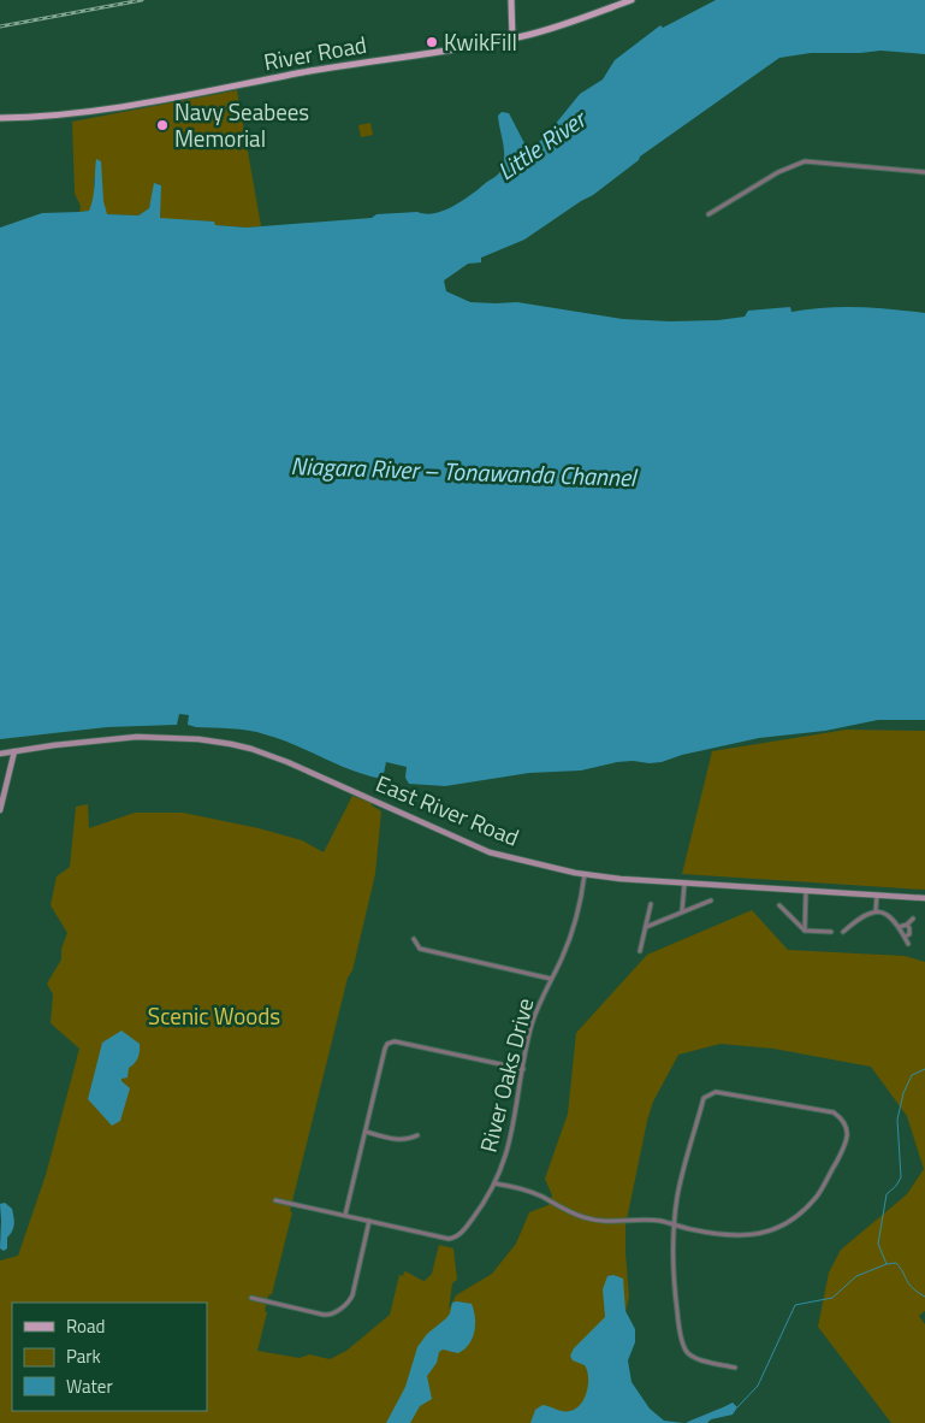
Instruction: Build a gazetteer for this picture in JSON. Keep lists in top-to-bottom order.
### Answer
{
  "streets": {
    "main road": ["River Road", "East River Road"],
    "street": ["River Oaks Drive"]
  },
  "crossings": [
    ["East River Road", "River Oaks Drive"]
  ],
  "water": ["Little River", "Niagara River – Tonawanda Channel"],
  "parks": ["Scenic Woods"],
  "places": ["KwikFill", "Navy Seabees Memorial"],
  "legend": ["Road", "Park", "Water"]
}
